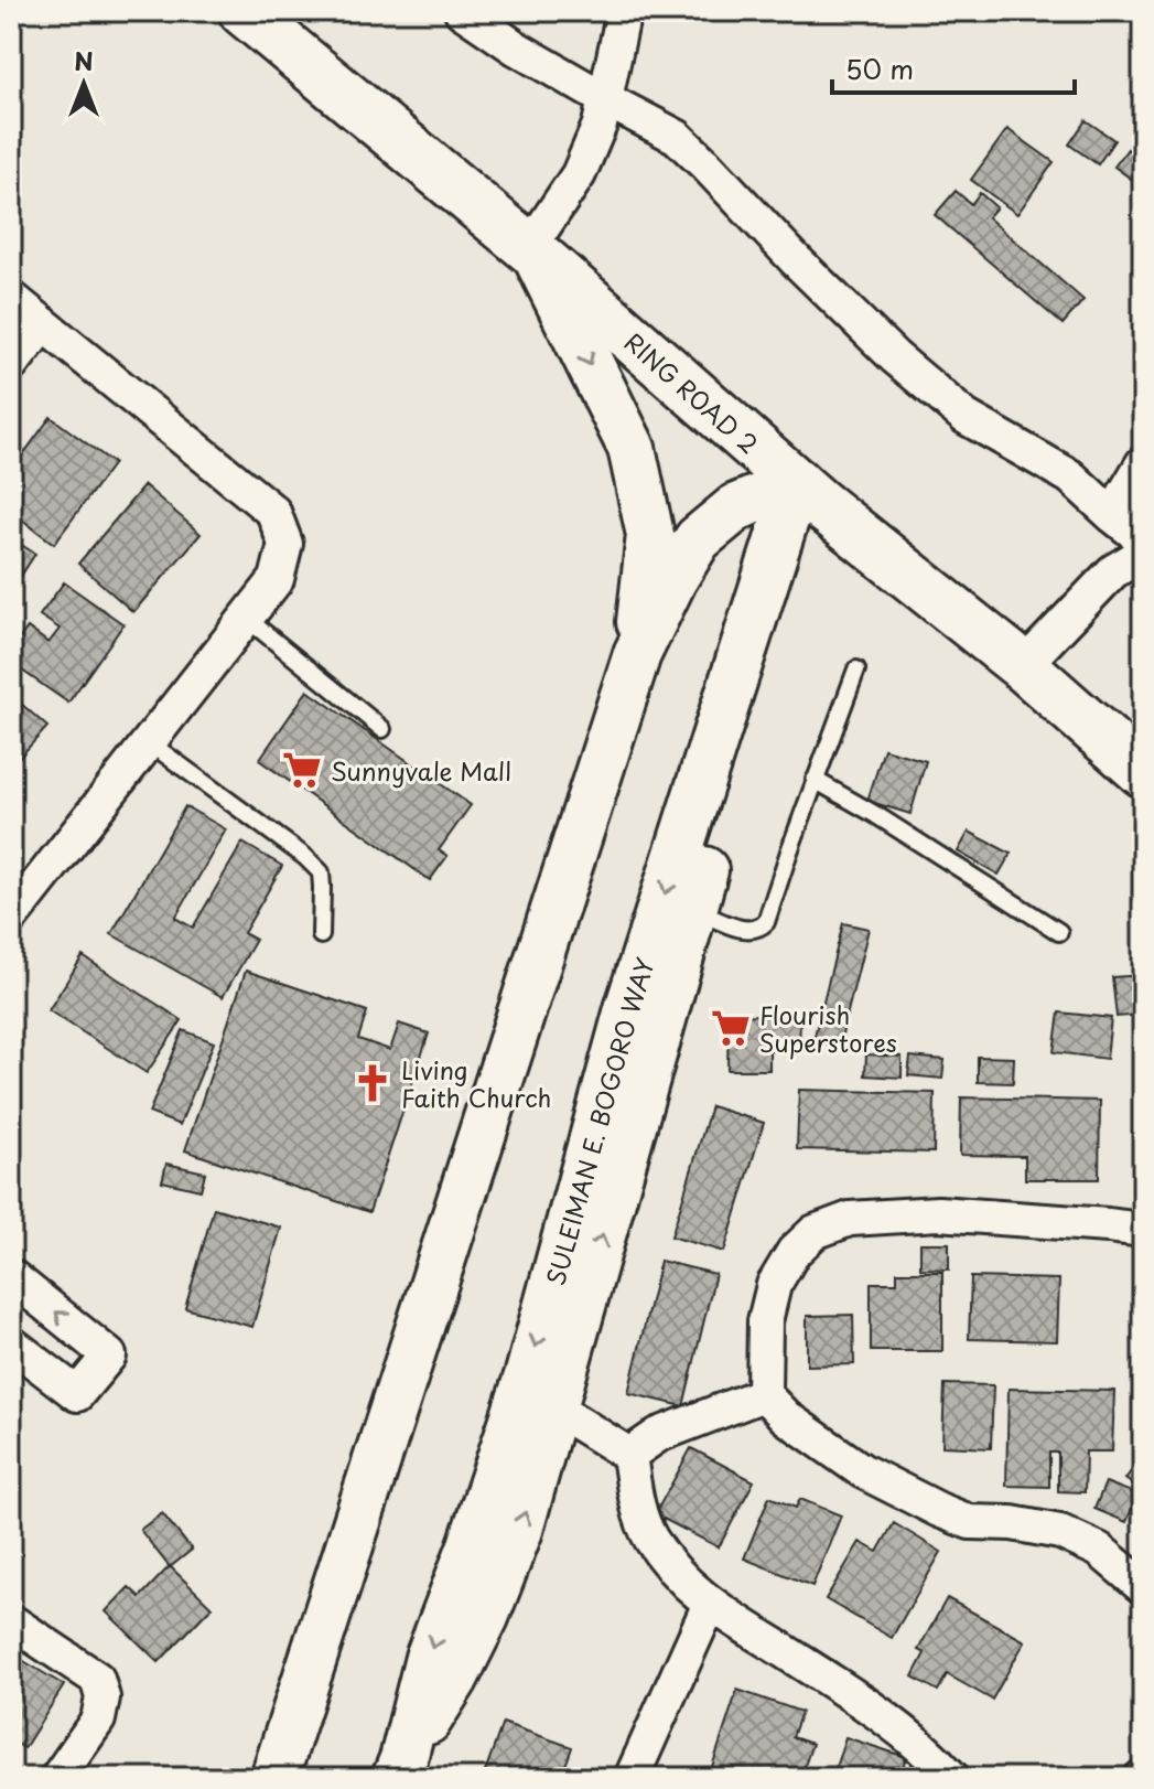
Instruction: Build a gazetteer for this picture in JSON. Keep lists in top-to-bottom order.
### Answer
{
  "streets": {
    "main road": ["RING ROAD 2"],
    "street": ["SULEIMAN E. BOGORO WAY"]
  },
  "crossings": [
    ["RING ROAD 2", "SULEIMAN E. BOGORO WAY"]
  ],
  "places": {
    "supermarket": ["Sunnyvale Mall", "Flourish Superstores"],
    "church": ["Living Faith Church"]
  },
  "scale_bar": "50 m",
  "north": "top"
}
